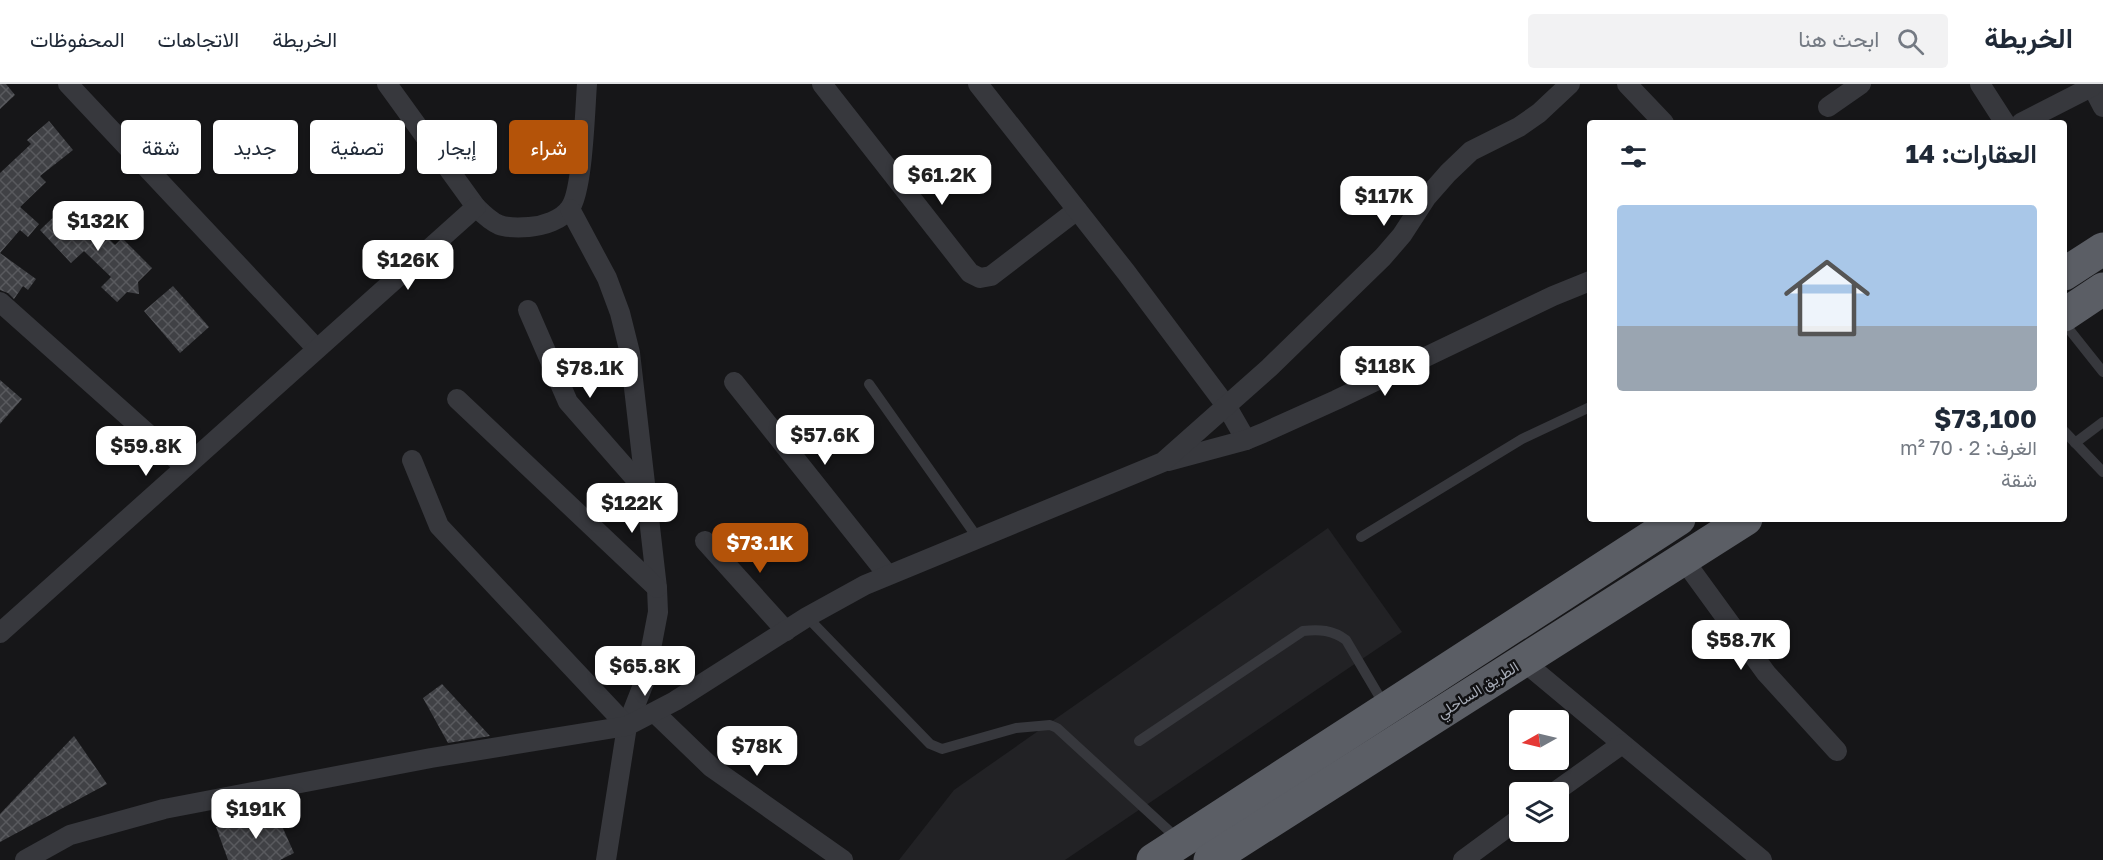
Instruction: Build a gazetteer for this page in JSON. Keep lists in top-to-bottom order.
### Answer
{
  "streets": {
    "highway": ["الطريق الساحلي"]
  },
  "north": "left",
  "page": {
    "header": "الخريطة",
    "search": "ابحث هنا",
    "nav": ["الخريطة", "الاتجاهات", "المحفوظات"],
    "chip": [
      "شراء",
      "إيجار",
      "تصفية",
      "جديد",
      "شقة"
    ],
    "heading": "العقارات: 14",
    "price": [
      "$61.2K",
      "$117K",
      "$132K",
      "$126K",
      "$118K",
      "$78.1K",
      "$57.6K",
      "$59.8K",
      "$122K",
      "$73.1K",
      "$58.7K",
      "$65.8K",
      "$78K",
      "$191K"
    ],
    "list": [
      {
        "name": "$73,100",
        "note": "الغرف: 2 · 70 m² · شقة"
      }
    ]
  }
}
